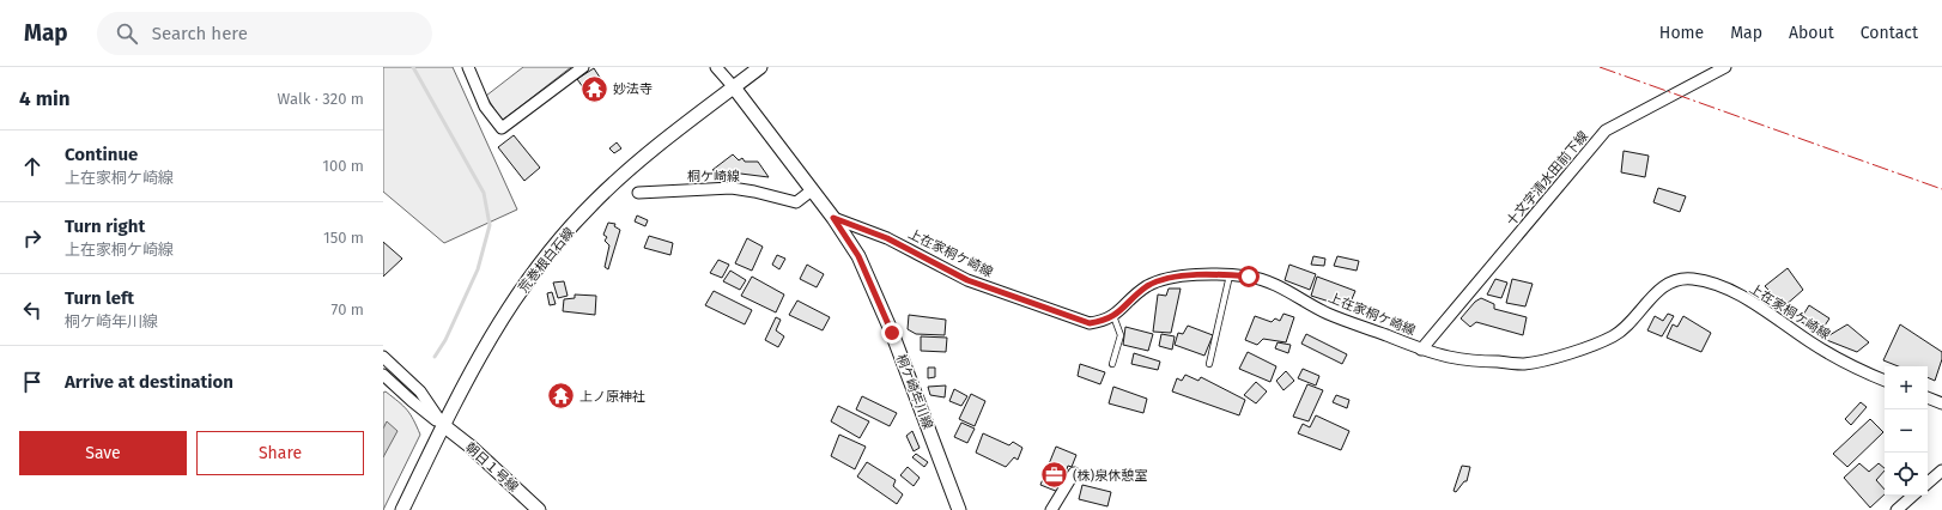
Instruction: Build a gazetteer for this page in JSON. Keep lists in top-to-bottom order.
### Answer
{
  "streets": {
    "street": [
      "桐ケ崎線",
      "十文字清水田前下線",
      "上在家桐ケ崎線",
      "荒巻根白石線",
      "桐ケ崎年川線",
      "朝日１号線"
    ]
  },
  "crossings": [
    ["桐ケ崎線", "桐ケ崎年川線"],
    ["十文字清水田前下線", "上在家桐ケ崎線"],
    ["上在家桐ケ崎線", "桐ケ崎年川線"],
    ["荒巻根白石線", "桐ケ崎年川線"],
    ["荒巻根白石線", "朝日１号線"]
  ],
  "places": {
    "temple": ["妙法寺", "上ノ原神社"],
    "office": ["(株)泉休憩室"]
  },
  "page": {
    "header": "Map",
    "search": "Search here",
    "nav": [
      "Home",
      "Map",
      "About",
      "Contact"
    ],
    "heading": ["4 min", "Walk · 320 m"],
    "list": [
      ["Continue", "上在家桐ケ崎線", "100 m"],
      ["Turn right", "上在家桐ケ崎線", "150 m"],
      ["Turn left", "桐ケ崎年川線", "70 m"],
      "Arrive at destination"
    ],
    "map_buttons": ["+", "−"],
    "buttons": ["Save", "Share"]
  }
}
